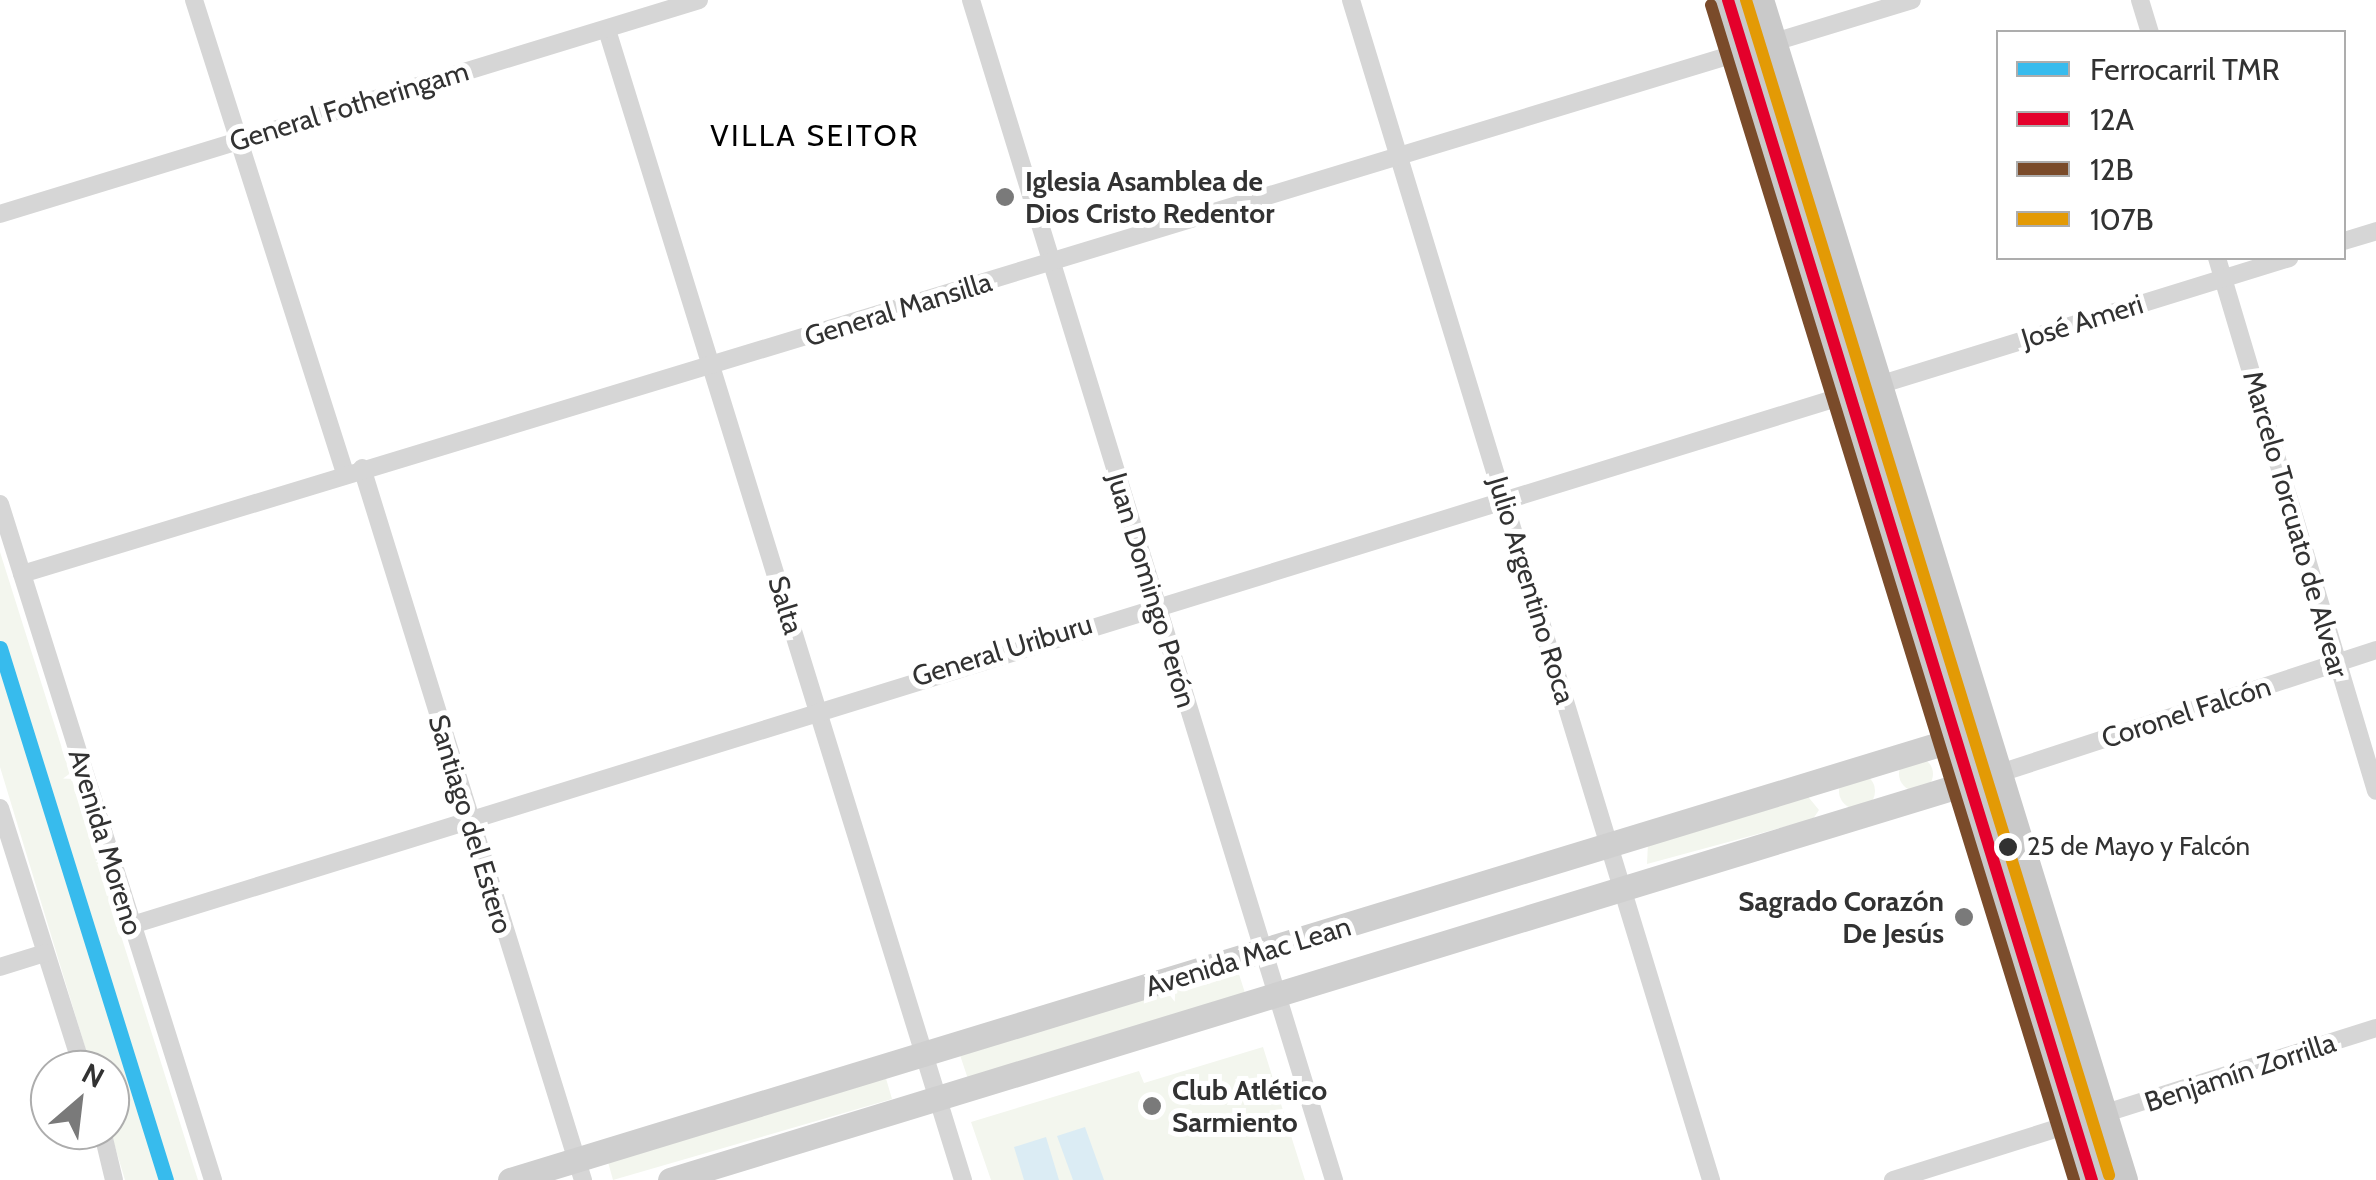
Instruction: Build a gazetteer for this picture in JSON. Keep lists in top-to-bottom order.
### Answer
{
  "streets": {
    "main road": ["Avenida Mac Lean"],
    "street": [
      "General Fotheringam",
      "General Mansilla",
      "José Ameri",
      "Marcelo Torcuato de Alvear",
      "Juan Domingo Perón",
      "Julio Argentino Roca",
      "Salta",
      "General Uriburu",
      "Coronel Falcón",
      "Santiago del Estero",
      "Avenida Moreno",
      "Benjamín Zorrilla"
    ]
  },
  "crossings": [
    ["General Fotheringam", "Salta"],
    ["General Fotheringam", "Santiago del Estero"],
    ["General Mansilla", "Juan Domingo Perón"],
    ["General Mansilla", "Julio Argentino Roca"],
    ["General Mansilla", "Salta"],
    ["General Mansilla", "Santiago del Estero"],
    ["General Mansilla", "Avenida Moreno"],
    ["José Ameri", "Marcelo Torcuato de Alvear"],
    ["José Ameri", "General Uriburu"],
    ["Marcelo Torcuato de Alvear", "Coronel Falcón"],
    ["Juan Domingo Perón", "General Uriburu"],
    ["Juan Domingo Perón", "Avenida Mac Lean"],
    ["Julio Argentino Roca", "General Uriburu"],
    ["Julio Argentino Roca", "Avenida Mac Lean"],
    ["Salta", "General Uriburu"],
    ["Salta", "Avenida Mac Lean"],
    ["General Uriburu", "Santiago del Estero"],
    ["General Uriburu", "Avenida Moreno"],
    ["Coronel Falcón", "Avenida Mac Lean"],
    ["Santiago del Estero", "Avenida Mac Lean"]
  ],
  "districts": ["VILLA SEITOR"],
  "places": [
    "Iglesia Asamblea de Dios Cristo Redentor",
    "25 de Mayo y Falcón",
    "Sagrado Corazón De Jesús",
    "Club Atlético Sarmiento"
  ],
  "lines": [
    "transit line 12A",
    "transit line 107B",
    "transit line 12B",
    "rail line TMR"
  ],
  "legend": [
    "Ferrocarril TMR",
    "12A",
    "12B",
    "107B"
  ],
  "north": "top right"
}
